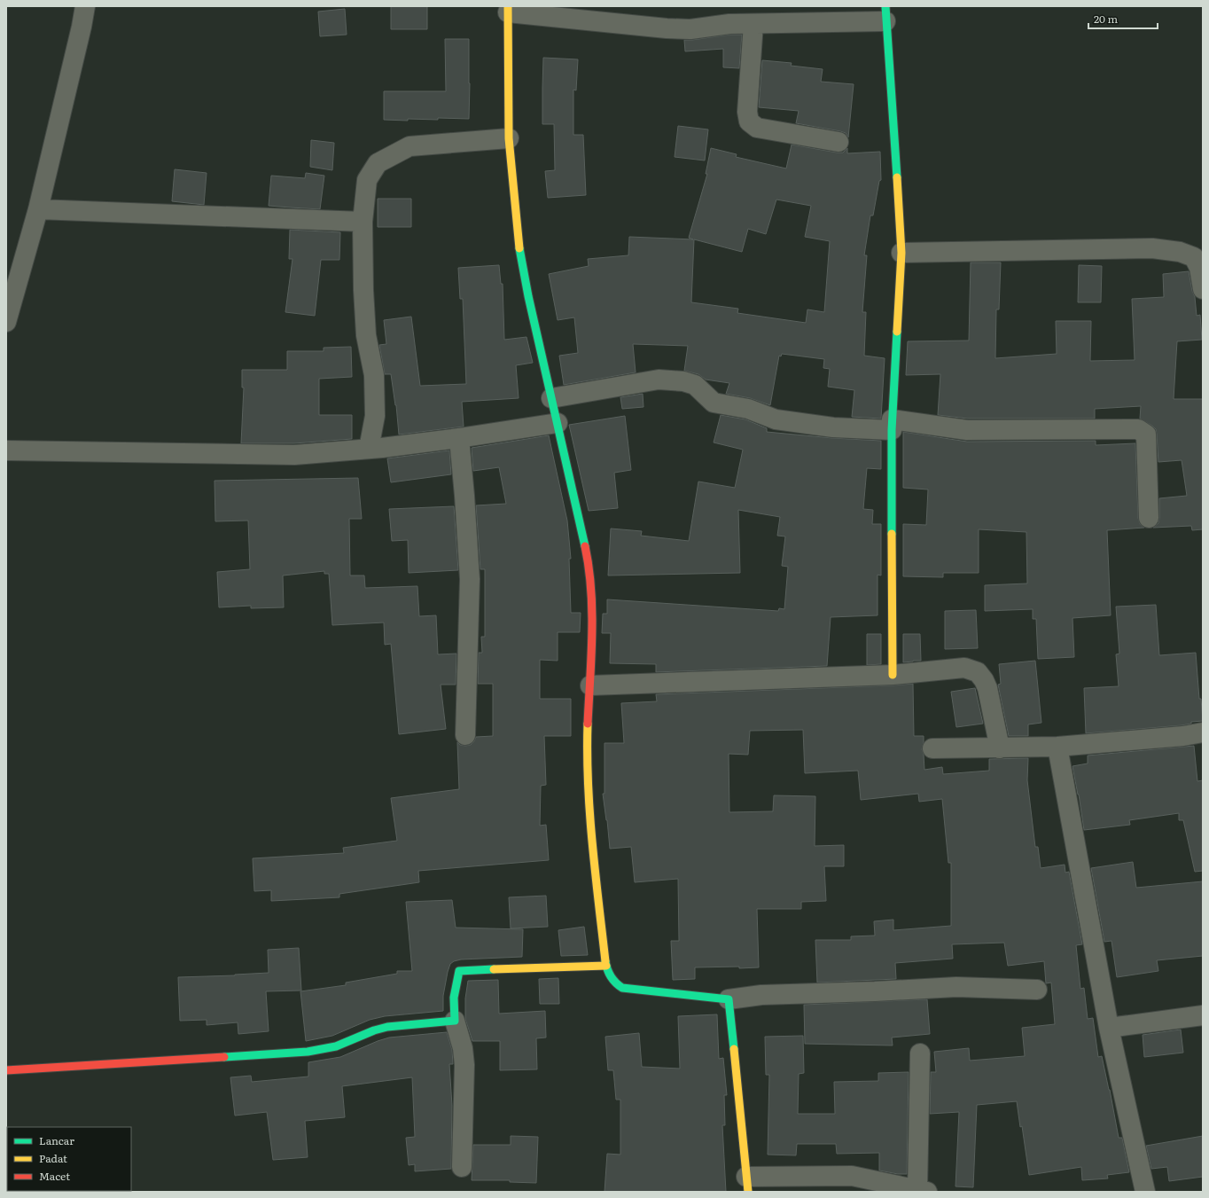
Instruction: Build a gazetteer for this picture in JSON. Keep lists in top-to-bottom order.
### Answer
{
  "legend": ["Lancar", "Padat", "Macet"],
  "scale_bar": "20 m"
}
